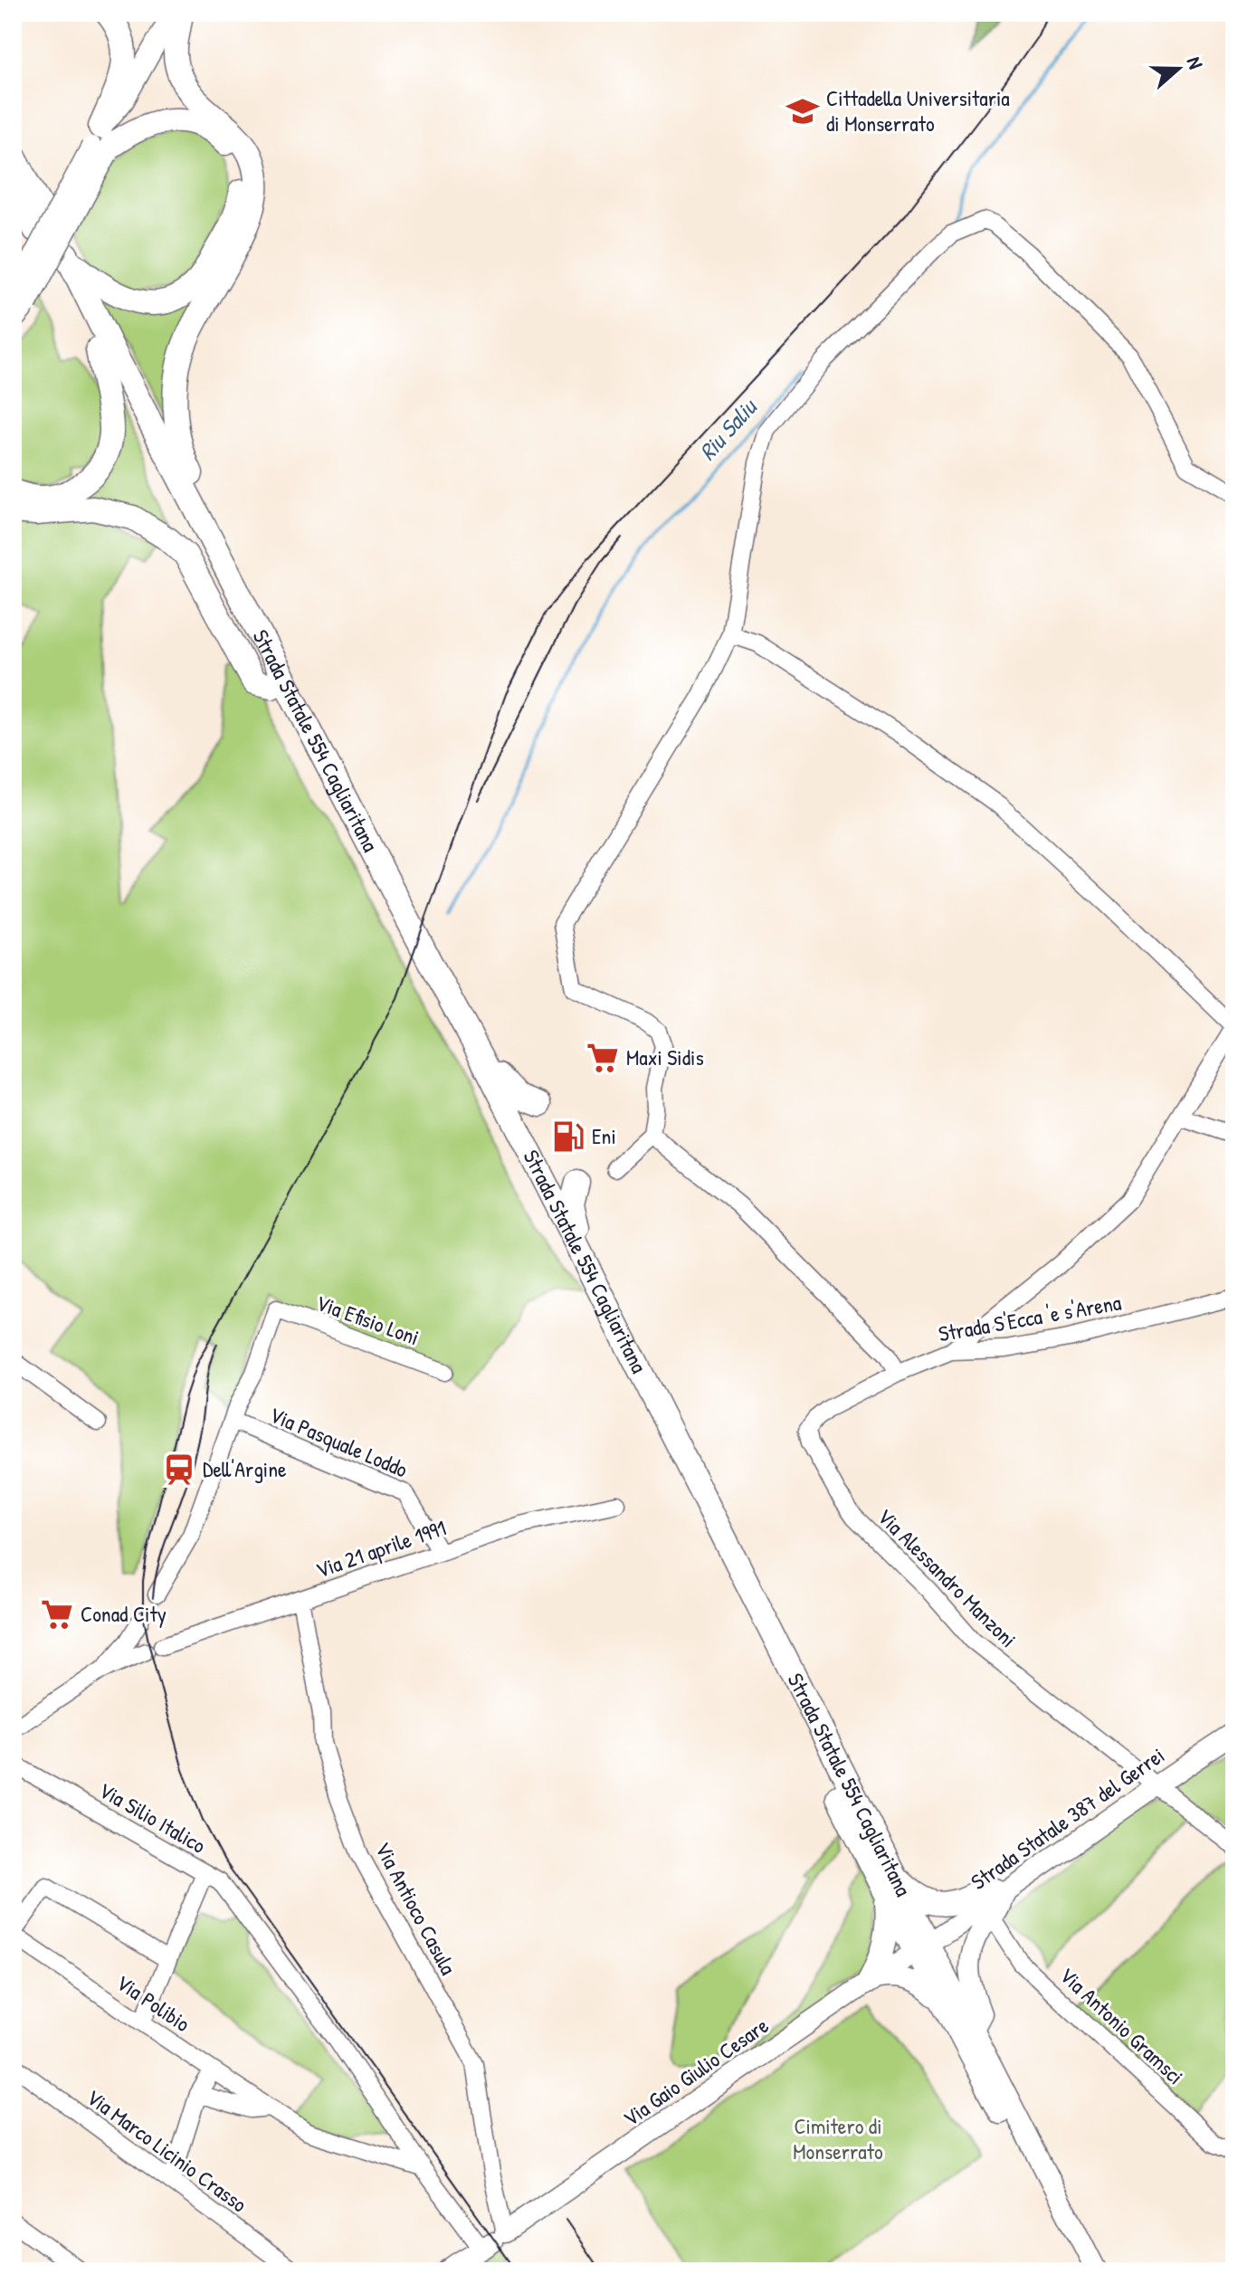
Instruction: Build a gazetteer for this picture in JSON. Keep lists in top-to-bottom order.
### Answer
{
  "streets": {
    "highway": ["Strada Statale 554 Cagliaritana"],
    "main road": ["Strada Statale 387 del Gerrei", "Via Gaio Giulio Cesare"],
    "street": [
      "Strada S'Ecca 'e s'Arena",
      "Via Efisio Loni",
      "Via Pasquale Loddo",
      "Via 21 aprile 1991",
      "Via Alessandro Manzoni",
      "Via Silio Italico",
      "Via Antioco Casula",
      "Via Polibio",
      "Via Antonio Gramsci",
      "Via Marco Licinio Crasso"
    ]
  },
  "crossings": [
    ["Strada Statale 554 Cagliaritana", "Strada Statale 387 del Gerrei"],
    ["Strada Statale 554 Cagliaritana", "Via Gaio Giulio Cesare"],
    ["Strada S'Ecca 'e s'Arena", "Via Alessandro Manzoni"],
    ["Via Efisio Loni", "Via Pasquale Loddo"],
    ["Via Pasquale Loddo", "Via 21 aprile 1991"],
    ["Via 21 aprile 1991", "Via Antioco Casula"],
    ["Via Alessandro Manzoni", "Strada Statale 387 del Gerrei"],
    ["Via Silio Italico", "Via Polibio"],
    ["Strada Statale 387 del Gerrei", "Via Gaio Giulio Cesare"],
    ["Via Antioco Casula", "Via Gaio Giulio Cesare"]
  ],
  "water": ["Riu Saliu"],
  "parks": ["Cimitero di Monserrato"],
  "places": {
    "school or university": ["Cittadella Universitaria di Monserrato"],
    "supermarket": ["Maxi Sidis", "Conad City"],
    "fuel station": ["Eni"],
    "station": ["Dell'Argine"]
  },
  "north": "right"
}
